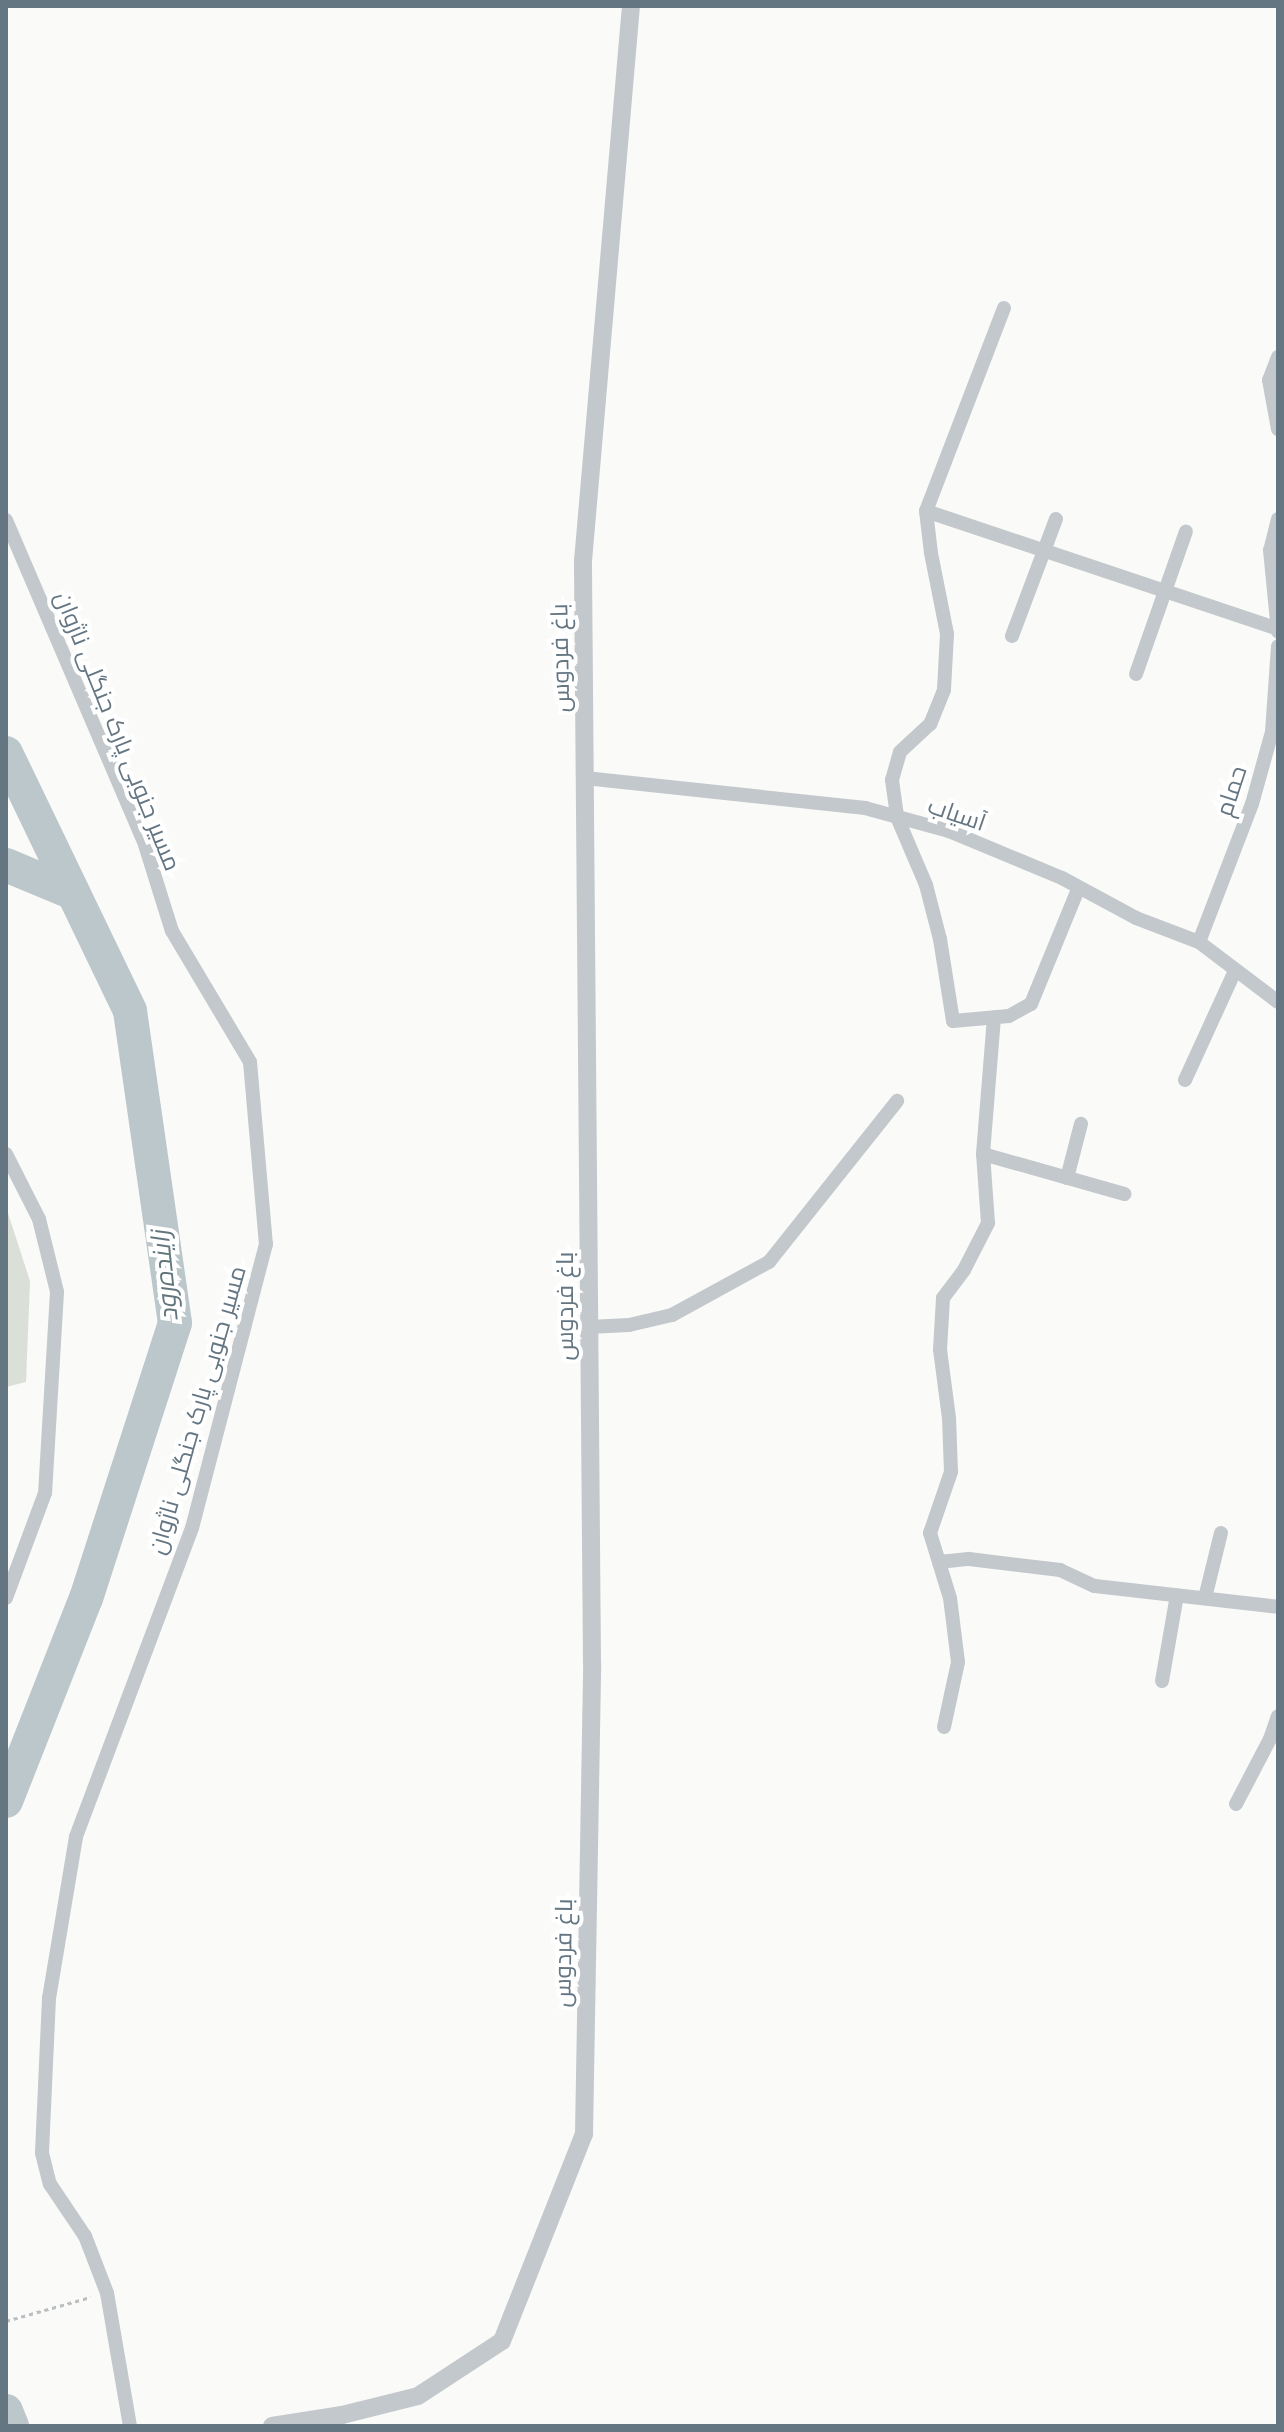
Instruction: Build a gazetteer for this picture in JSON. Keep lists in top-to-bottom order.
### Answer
{
  "streets": {
    "street": [
      "باغ فردوس",
      "مسیر جنوبی پارک جنگلی ناژوان",
      "حمام",
      "آسیاب"
    ]
  },
  "crossings": [
    ["باغ فردوس", "آسیاب"],
    ["حمام", "آسیاب"]
  ],
  "water": ["زاینده‌رود"]
}
